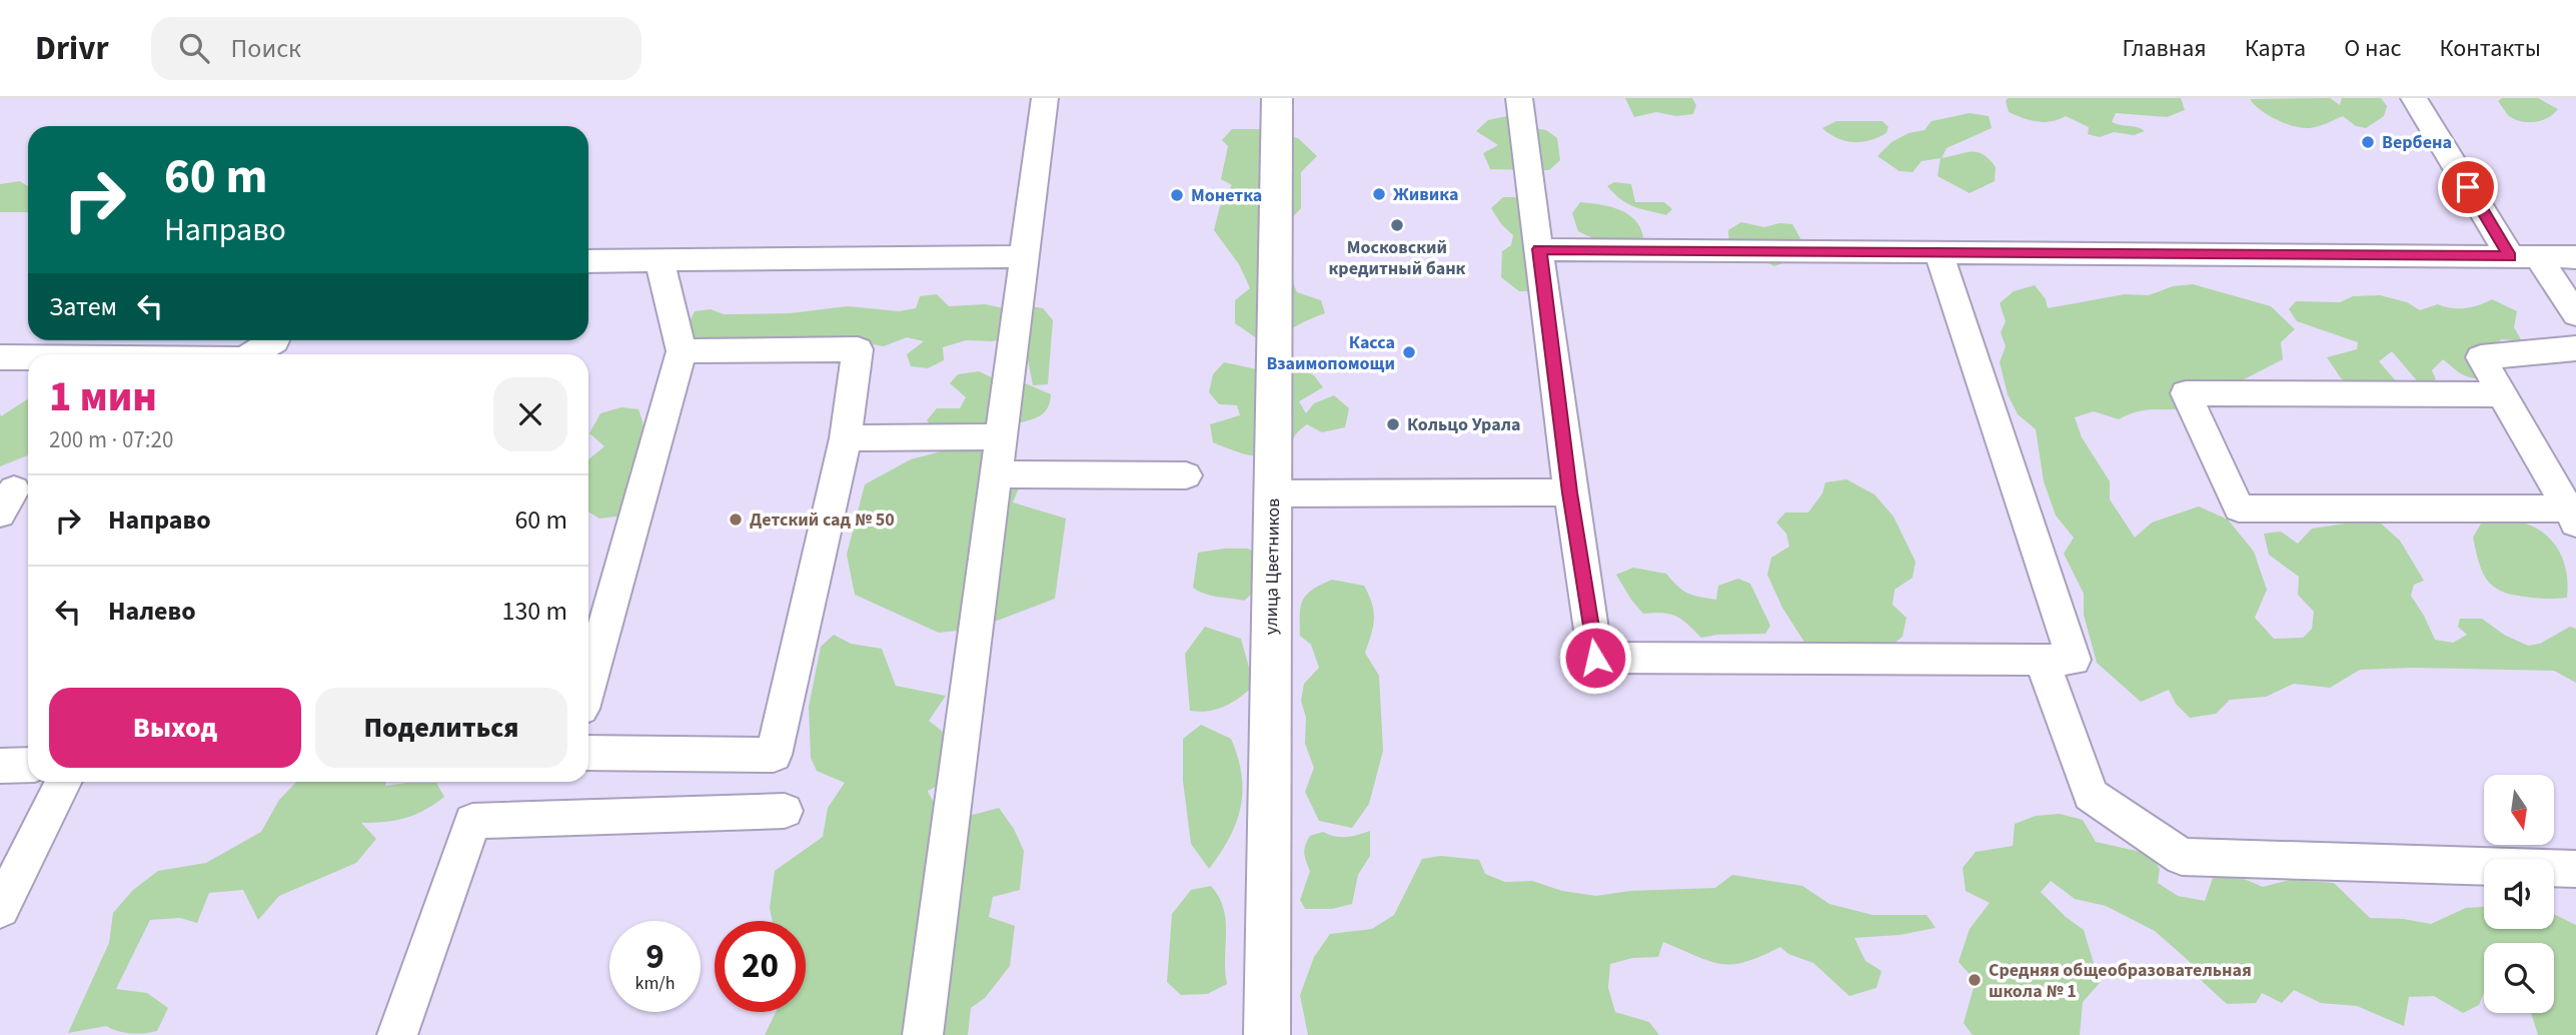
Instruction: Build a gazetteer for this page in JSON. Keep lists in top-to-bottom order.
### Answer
{
  "streets": {
    "street": ["улица Цветников"]
  },
  "places": [
    "Вербена",
    "Живика",
    "Монетка",
    "Московский кредитный банк",
    "Касса Взаимопомощи",
    "Кольцо Урала",
    "Детский сад № 50",
    "Средняя общеобразовательная школа № 1"
  ],
  "north": "bottom",
  "page": {
    "header": "Drivr",
    "search": "Поиск",
    "nav": [
      "Главная",
      "Карта",
      "О нас",
      "Контакты"
    ],
    "turn": ["60 m", "Направо"],
    "then": "Затем",
    "heading": ["1 мин", "200 m · 07:20"],
    "list": [
      {
        "name": "Направо",
        "value": "60 m"
      },
      {
        "name": "Налево",
        "value": "130 m"
      }
    ],
    "buttons": ["Выход", "Поделиться"],
    "speed": "9 km/h",
    "limit": "20"
  }
}
